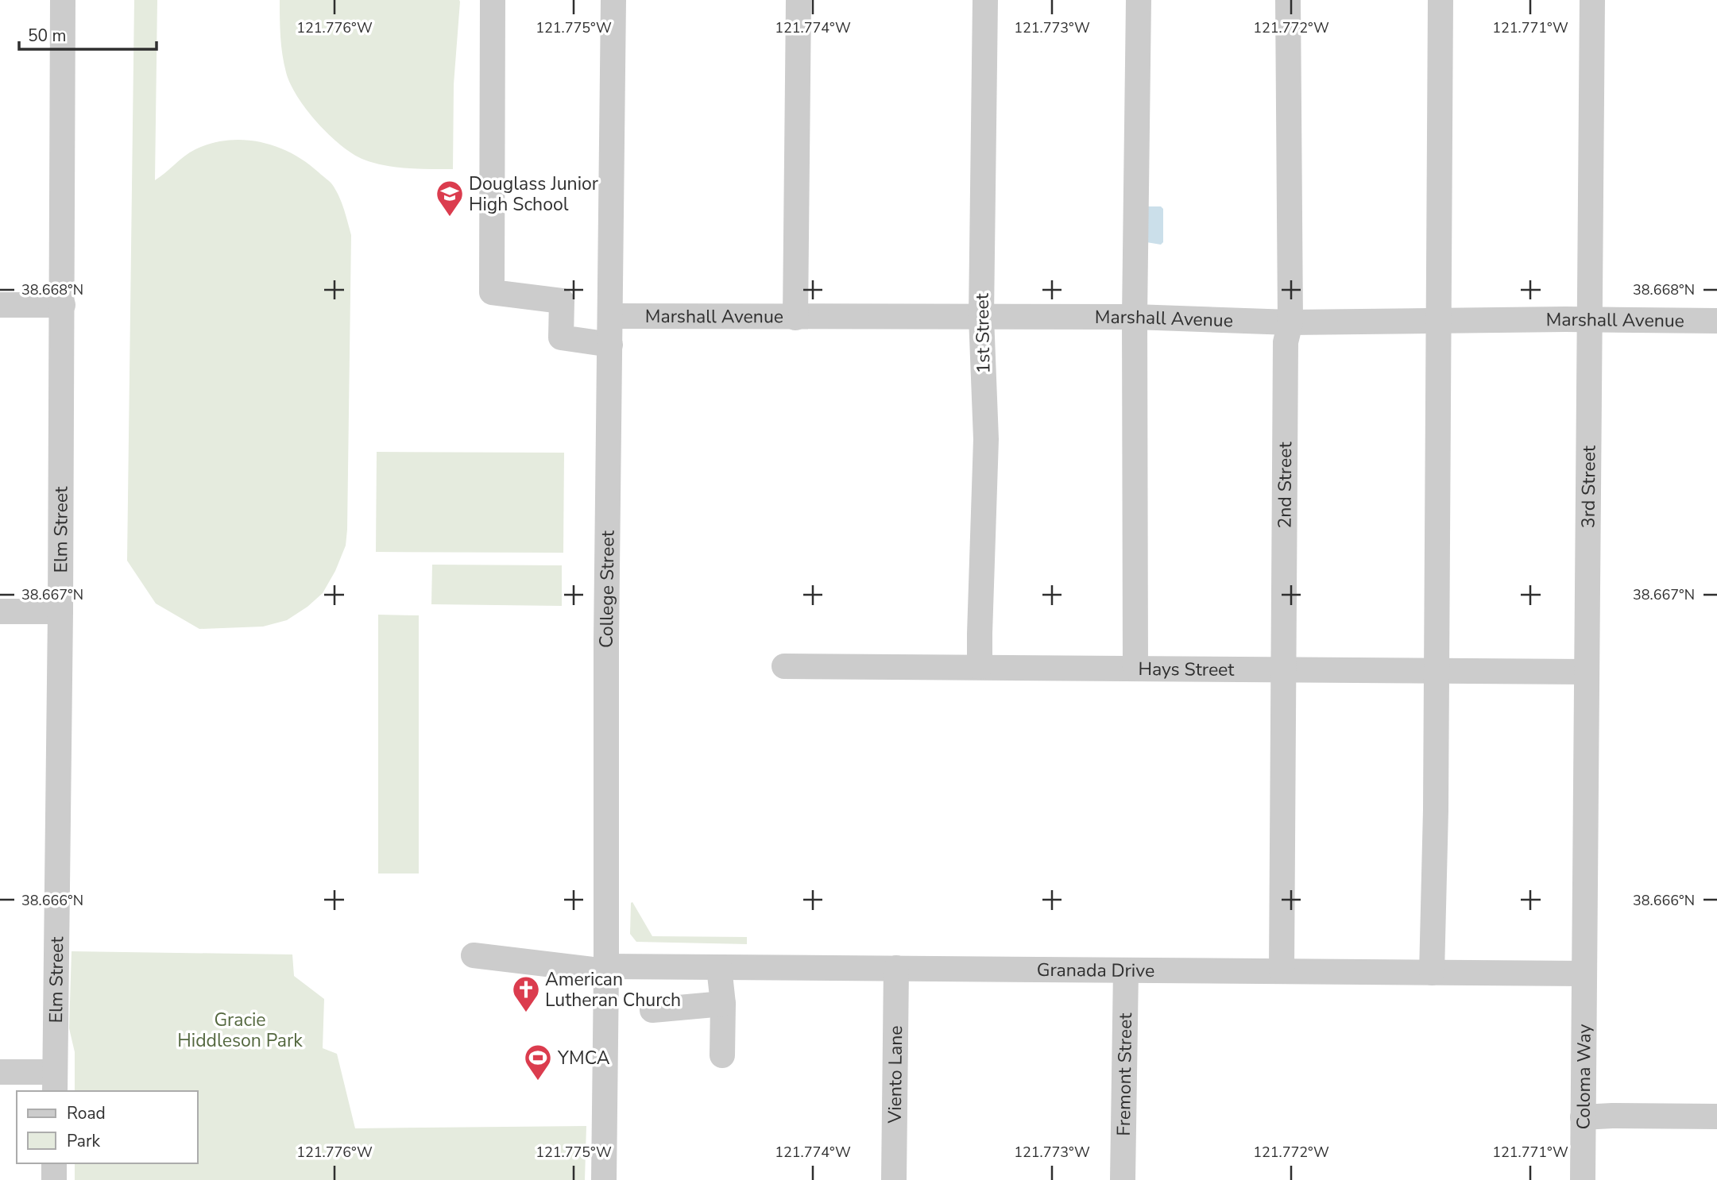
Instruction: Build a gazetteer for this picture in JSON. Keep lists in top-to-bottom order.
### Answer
{
  "streets": {
    "street": [
      "Marshall Avenue",
      "1st Street",
      "2nd Street",
      "3rd Street",
      "Elm Street",
      "College Street",
      "Hays Street",
      "Granada Drive",
      "Viento Lane",
      "Fremont Street",
      "Coloma Way"
    ]
  },
  "crossings": [
    ["Marshall Avenue", "1st Street"],
    ["Marshall Avenue", "2nd Street"],
    ["Marshall Avenue", "3rd Street"],
    ["Marshall Avenue", "College Street"],
    ["1st Street", "Hays Street"],
    ["2nd Street", "Hays Street"],
    ["2nd Street", "Granada Drive"],
    ["3rd Street", "Hays Street"],
    ["3rd Street", "Granada Drive"],
    ["3rd Street", "Coloma Way"],
    ["College Street", "Granada Drive"],
    ["Granada Drive", "Viento Lane"],
    ["Granada Drive", "Fremont Street"],
    ["Granada Drive", "Coloma Way"]
  ],
  "parks": ["Gracie Hiddleson Park"],
  "places": {
    "school or university": ["Douglass Junior High School"],
    "church": ["American Lutheran Church"],
    "sports": ["YMCA"]
  },
  "legend": ["Road", "Park"],
  "scale_bar": "50 m",
  "coordinates": [
    "121.776°W",
    "121.775°W",
    "121.774°W",
    "121.773°W",
    "121.772°W",
    "121.771°W",
    "38.668°N",
    "38.667°N",
    "38.666°N"
  ]
}
